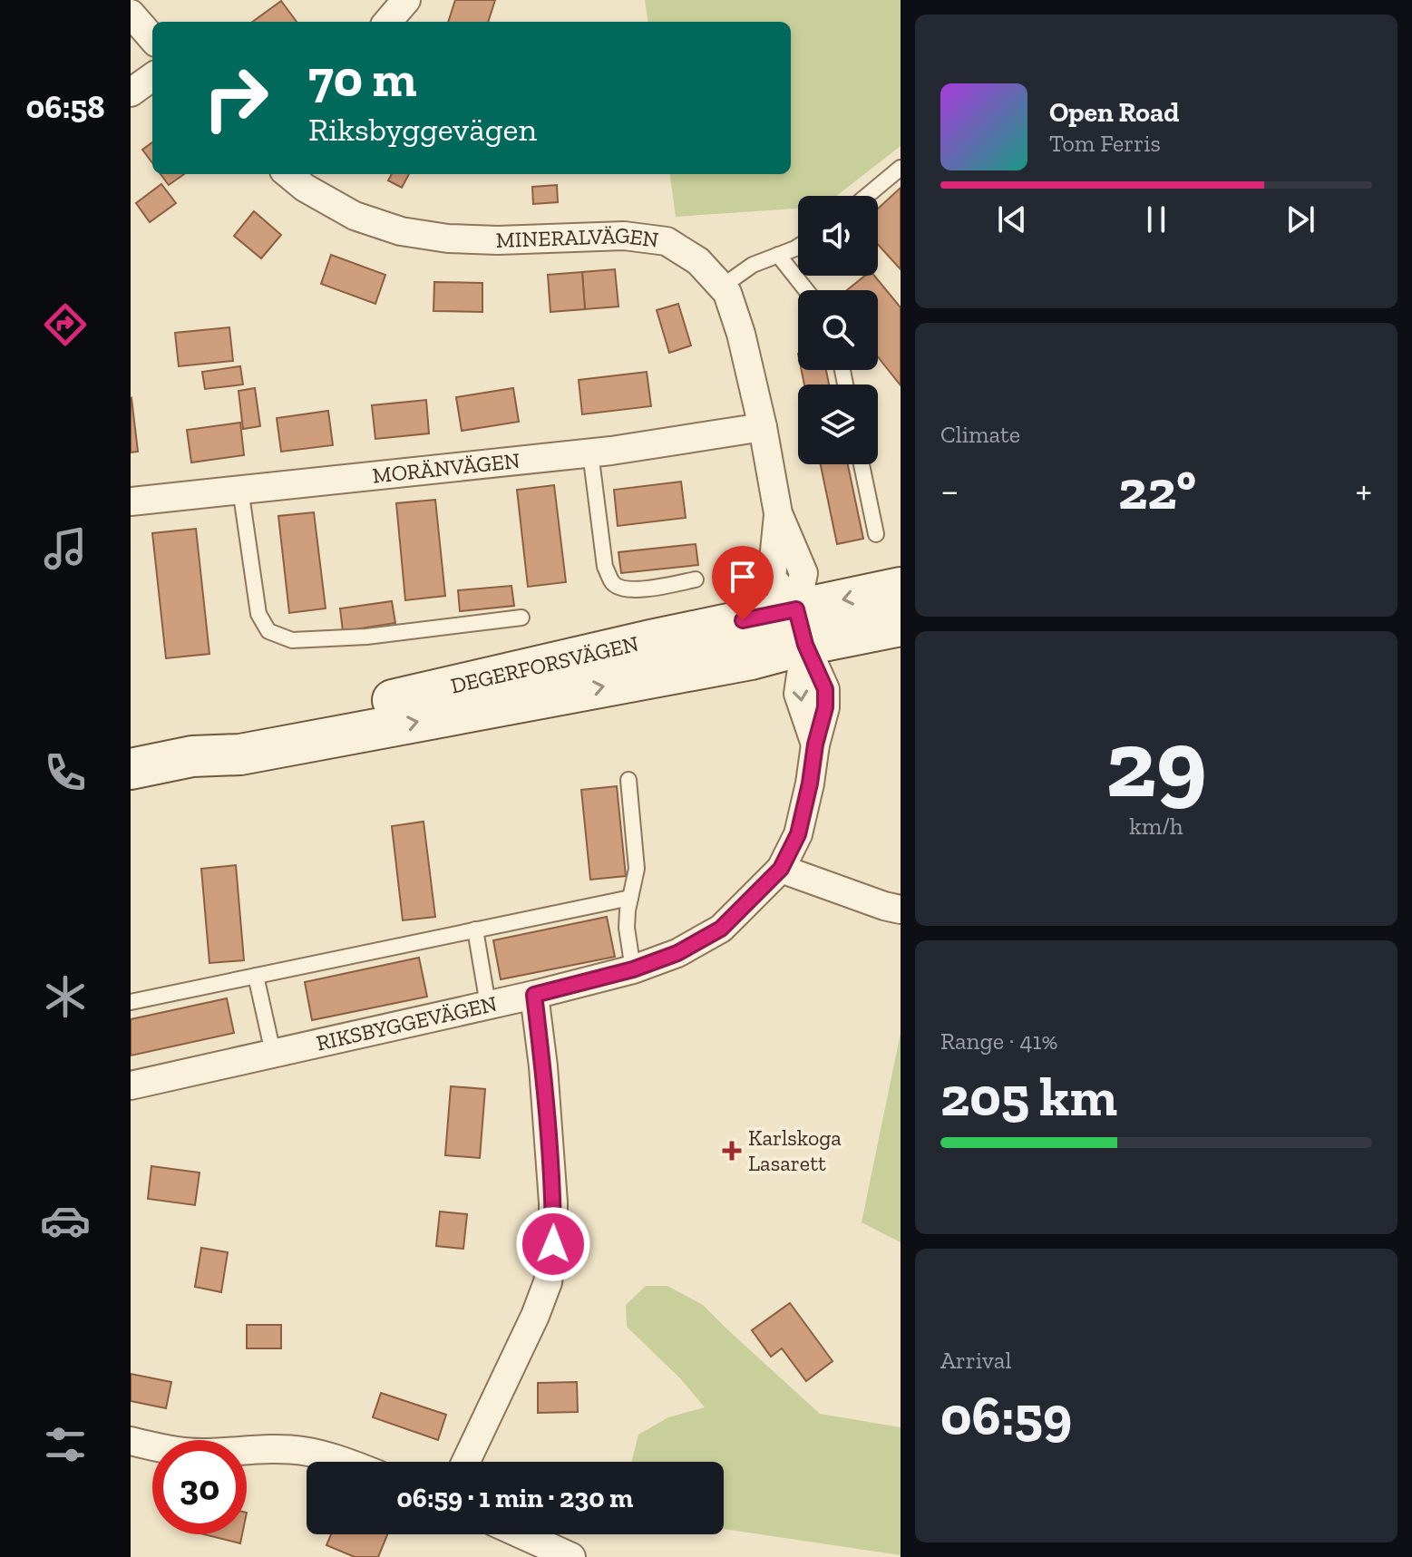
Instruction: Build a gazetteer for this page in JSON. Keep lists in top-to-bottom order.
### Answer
{
  "streets": {
    "main road": ["DEGERFORSVÄGEN"],
    "street": ["MINERALVÄGEN", "MORÄNVÄGEN", "RIKSBYGGEVÄGEN"]
  },
  "crossings": [
    ["MINERALVÄGEN", "MORÄNVÄGEN"],
    ["MINERALVÄGEN", "DEGERFORSVÄGEN"],
    ["MINERALVÄGEN", "RIKSBYGGEVÄGEN"],
    ["DEGERFORSVÄGEN", "RIKSBYGGEVÄGEN"]
  ],
  "places": {
    "health": ["Karlskoga Lasarett"]
  },
  "page": {
    "tabs": "06:58",
    "turn": ["70 m", "Riksbyggevägen"],
    "song": ["Open Road", "Tom Ferris"],
    "tile": [
      "Climate",
      ["29", "km/h"],
      ["Range · 41%", "205 km"],
      ["Arrival", "06:59"]
    ],
    "heat": ["−", "22°", "+"],
    "limit": "30",
    "trip": "06:59 · 1 min · 230 m"
  }
}
